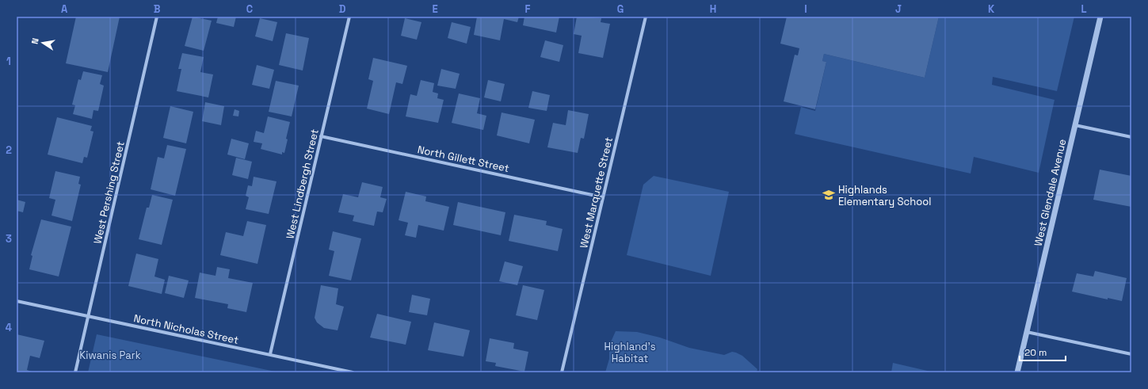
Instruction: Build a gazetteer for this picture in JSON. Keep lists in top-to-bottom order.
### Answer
{
  "streets": {
    "street": [
      "North Gillett Street",
      "West Lindbergh Street",
      "West Pershing Street",
      "West Marquette Street",
      "West Glendale Avenue",
      "North Nicholas Street"
    ]
  },
  "crossings": [
    ["North Gillett Street", "West Lindbergh Street"],
    ["North Gillett Street", "West Marquette Street"],
    ["West Lindbergh Street", "North Nicholas Street"],
    ["West Pershing Street", "North Nicholas Street"]
  ],
  "parks": ["Highland's Habitat", "Kiwanis Park"],
  "places": {
    "school or university": ["Highlands Elementary School"]
  },
  "scale_bar": "20 m",
  "north": "left",
  "grid": {
    "columns": [
      "A",
      "B",
      "C",
      "D",
      "E",
      "F",
      "G",
      "H",
      "I",
      "J",
      "K",
      "L"
    ],
    "rows": [
      "1",
      "2",
      "3",
      "4"
    ]
  }
}
